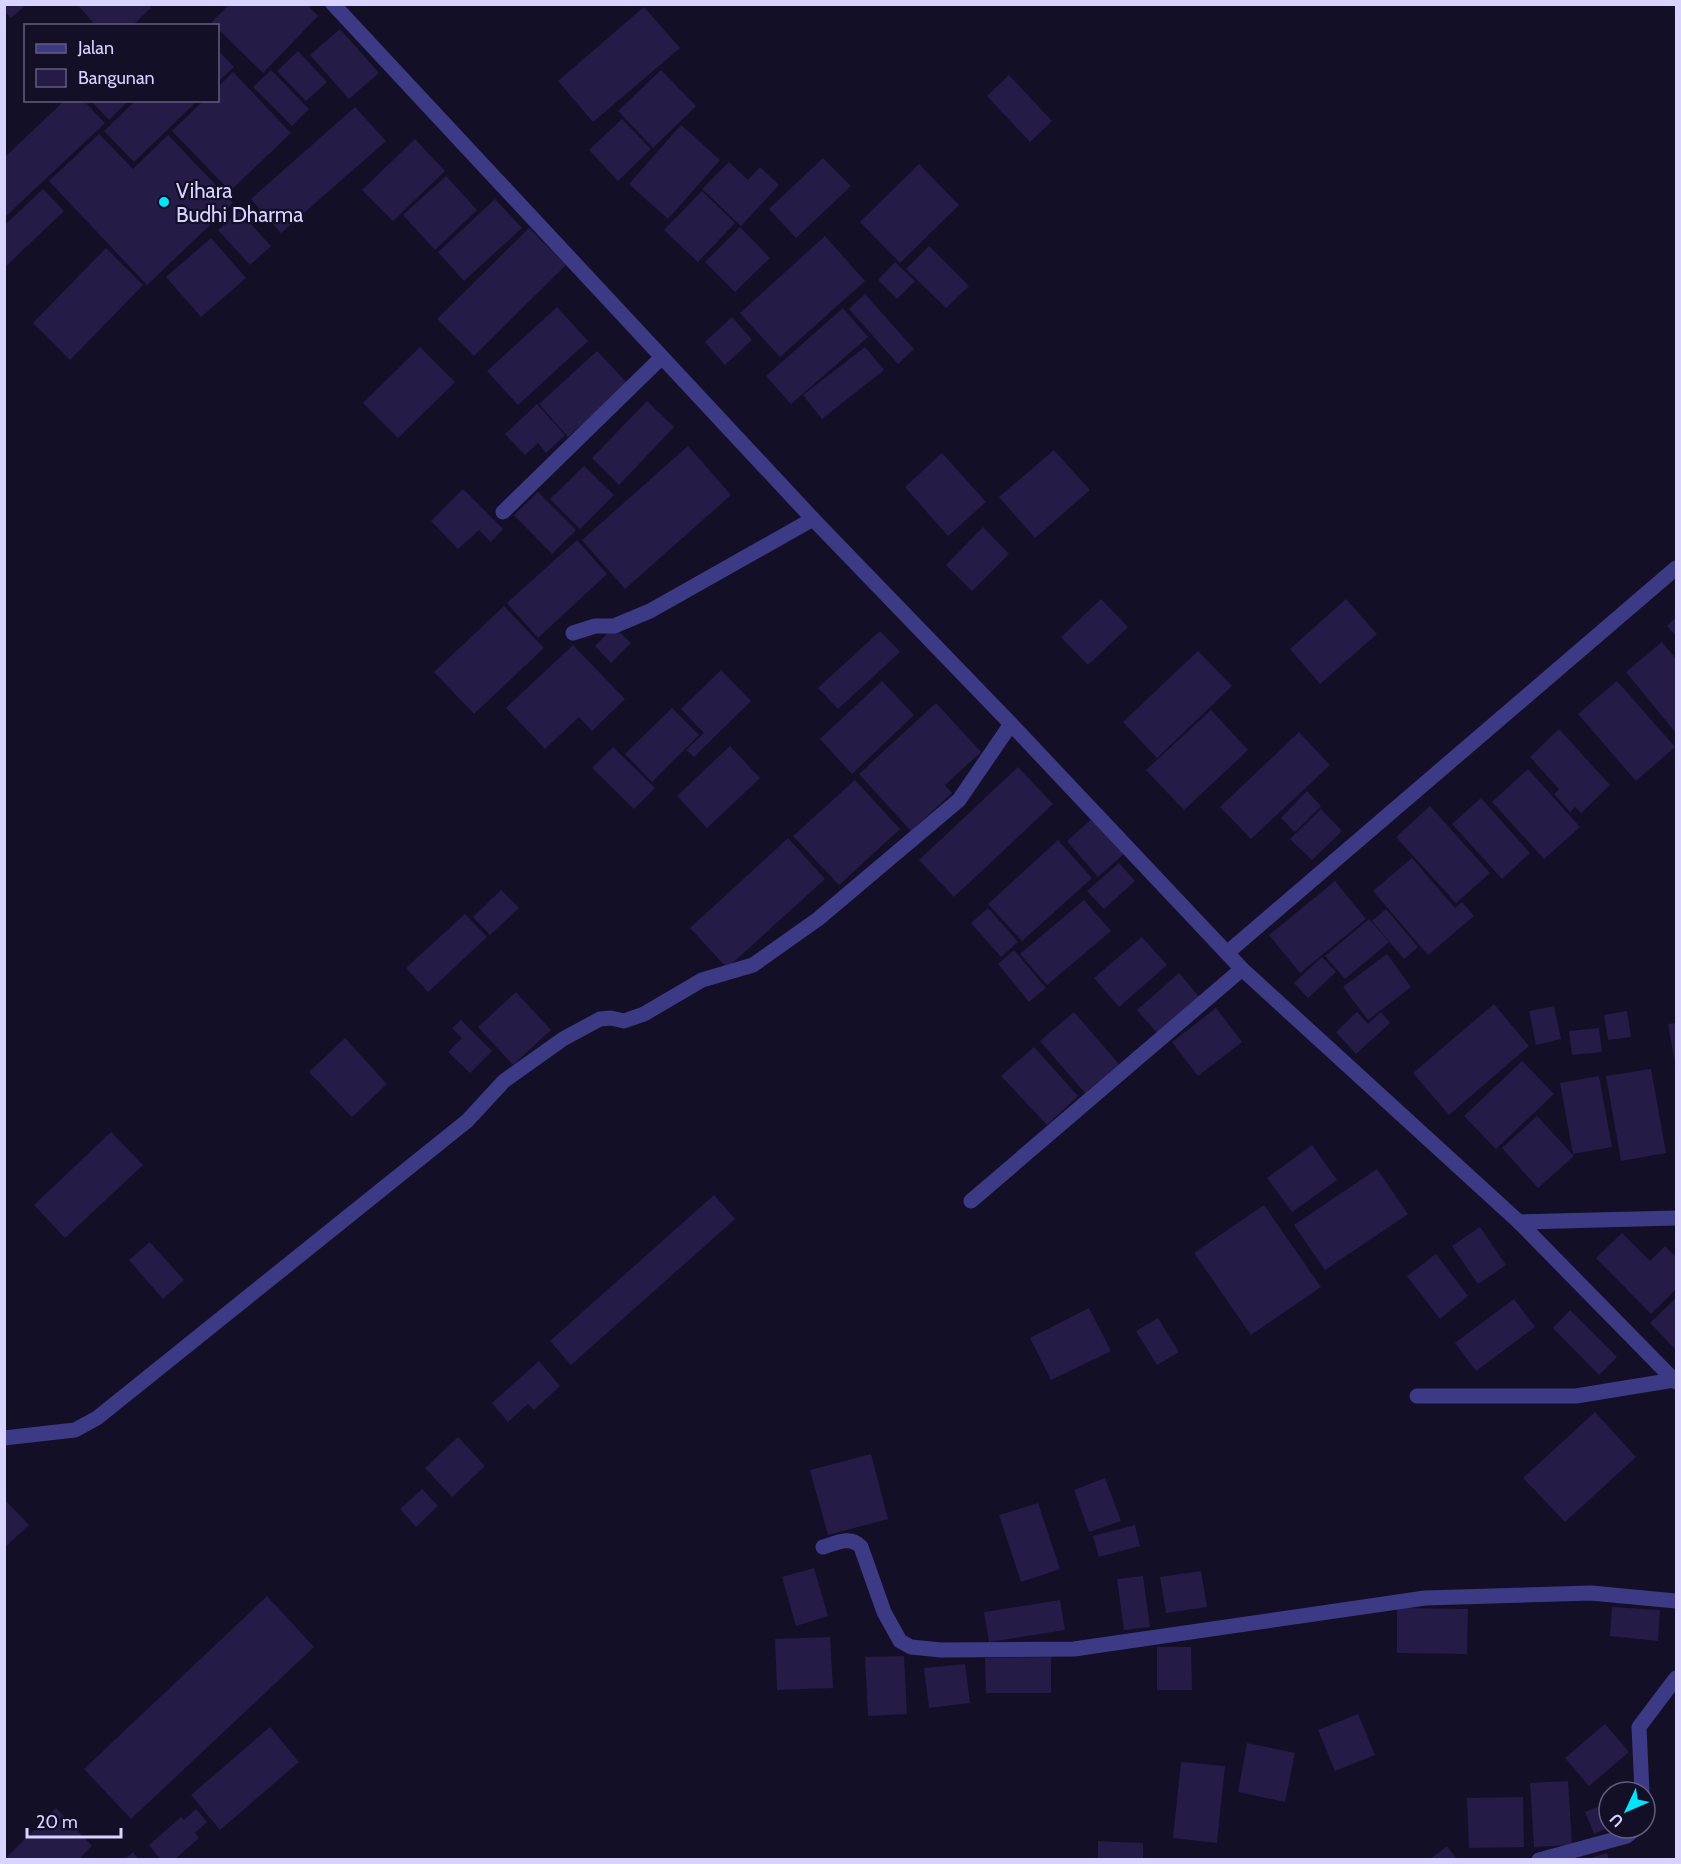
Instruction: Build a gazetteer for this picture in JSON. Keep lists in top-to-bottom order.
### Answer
{
  "places": ["Vihara Budhi Dharma"],
  "legend": ["Jalan", "Bangunan"],
  "scale_bar": "20 m",
  "north": "bottom left"
}
